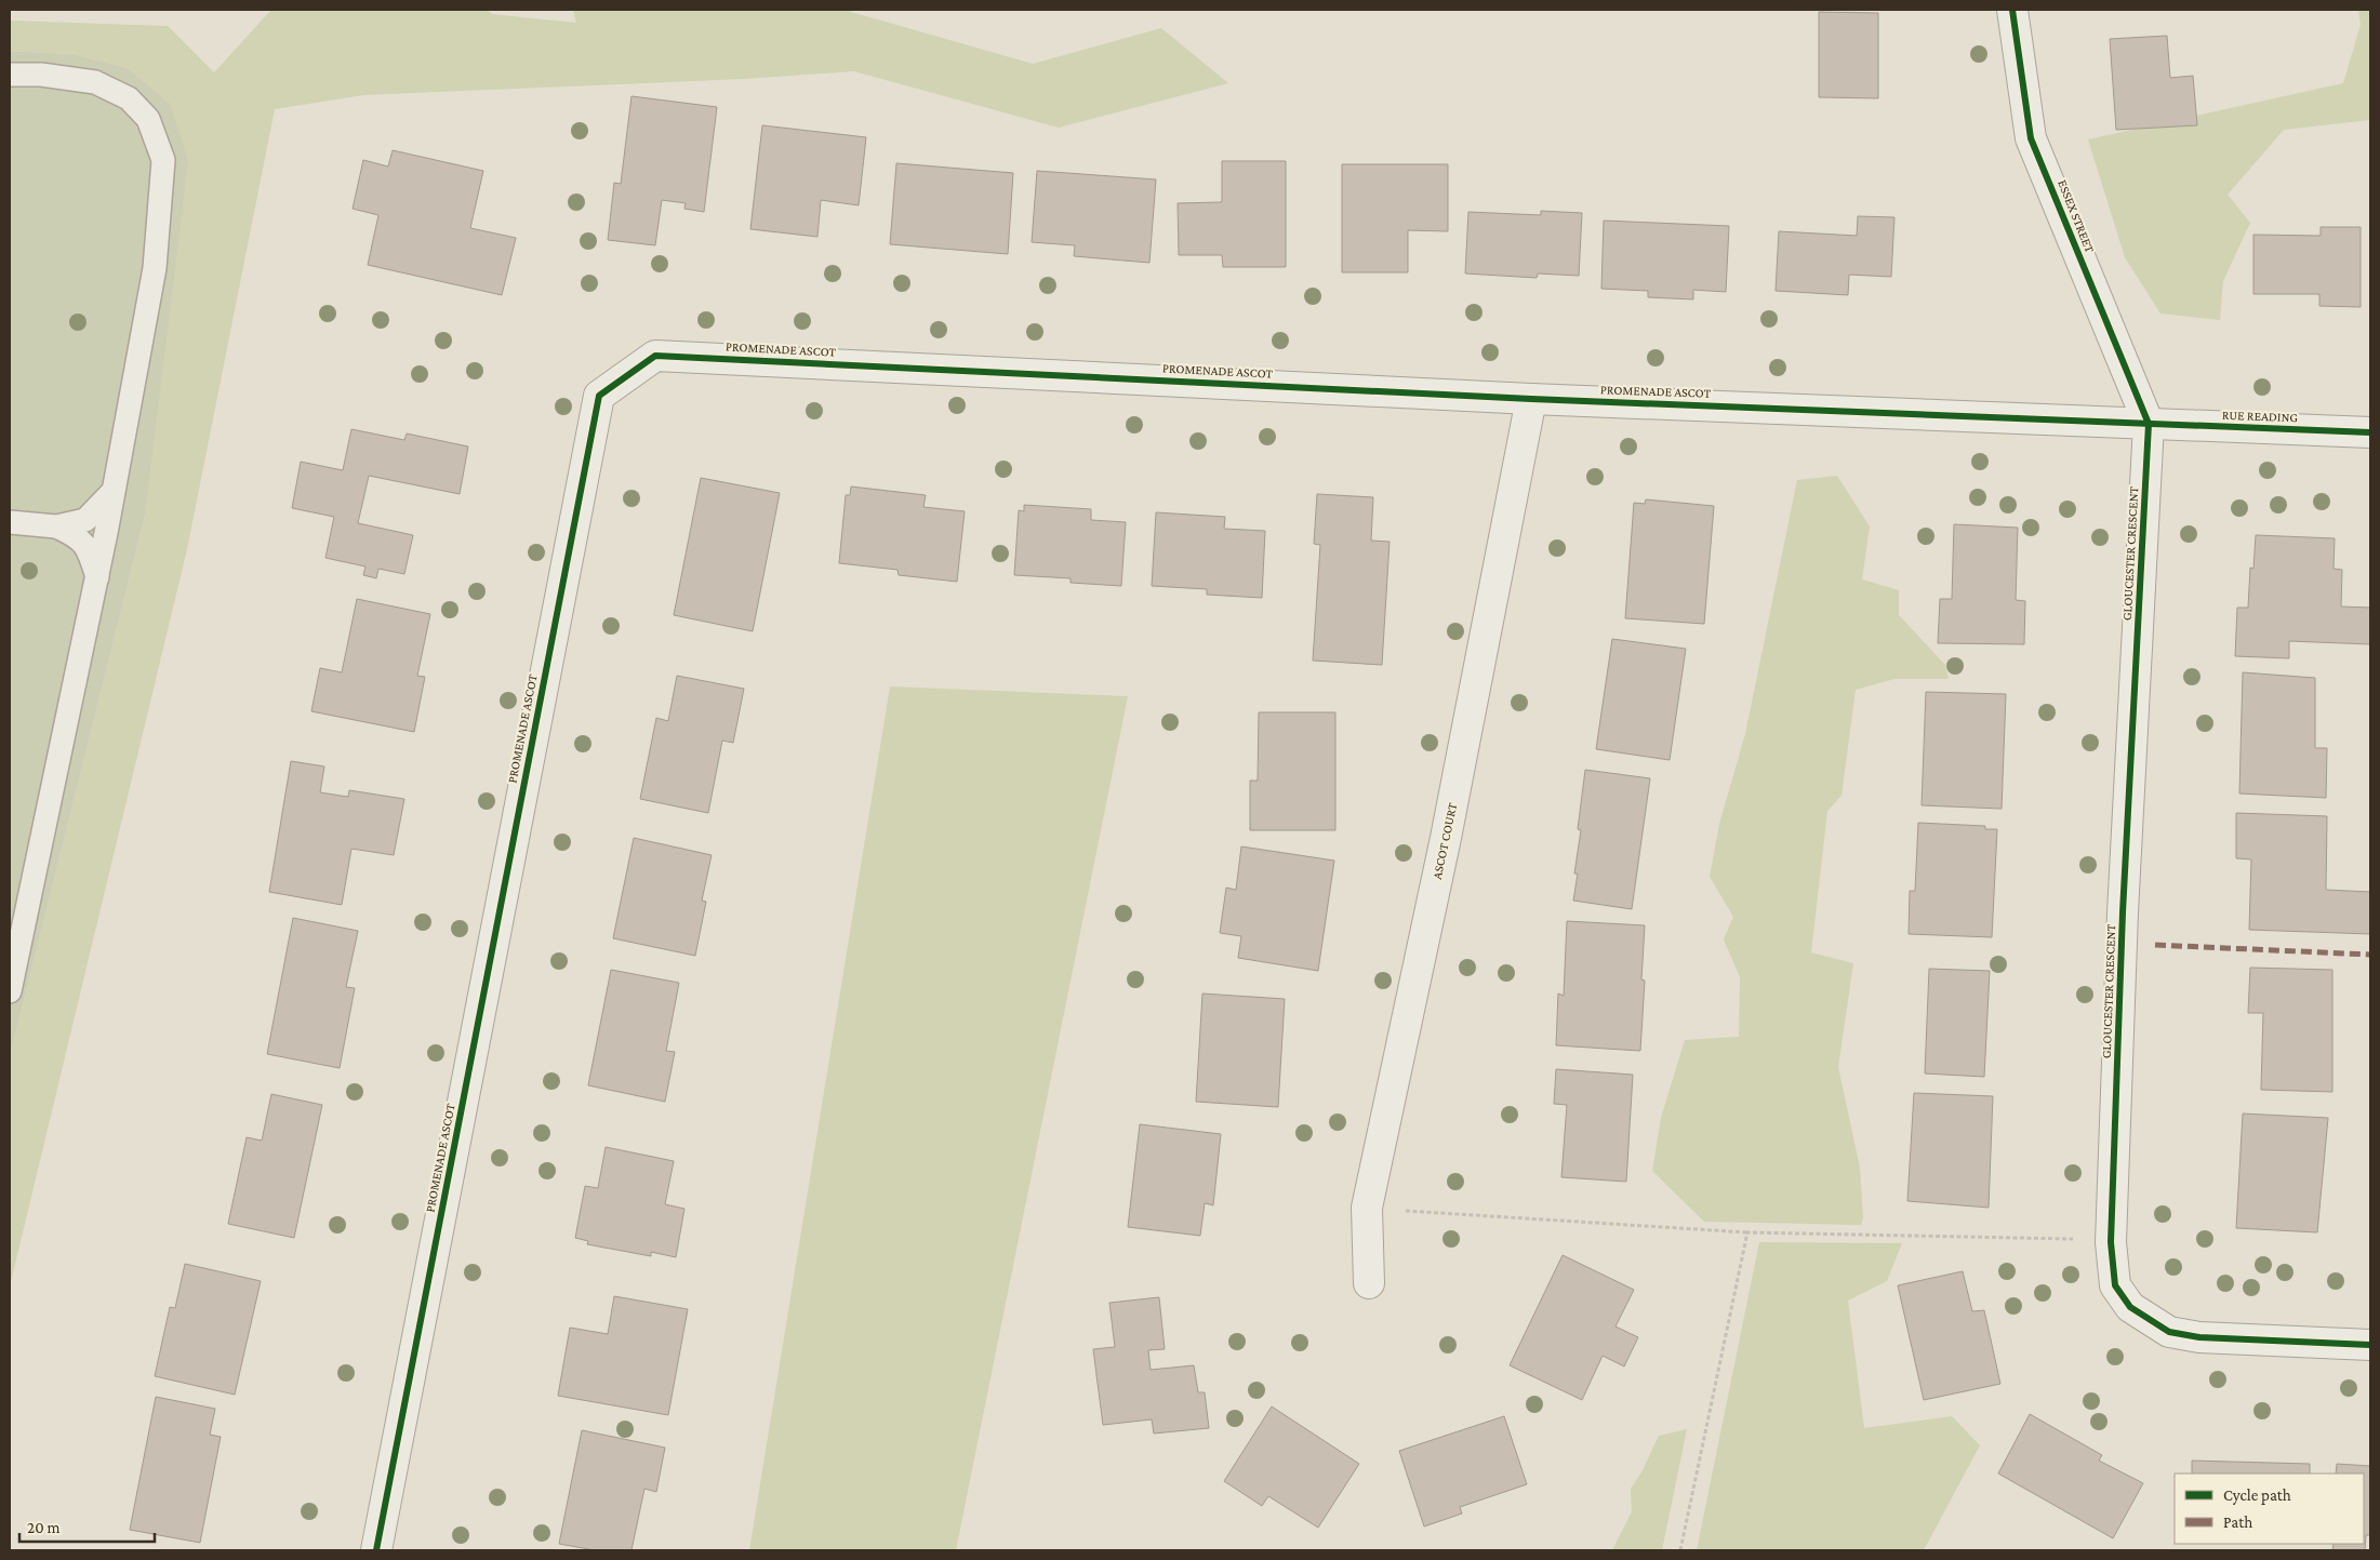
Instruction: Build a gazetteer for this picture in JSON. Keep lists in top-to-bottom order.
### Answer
{
  "streets": {
    "street": [
      "ESSEX STREET",
      "PROMENADE ASCOT",
      "RUE READING",
      "GLOUCESTER CRESCENT",
      "ASCOT COURT"
    ]
  },
  "crossings": [
    ["ESSEX STREET", "PROMENADE ASCOT"],
    ["ESSEX STREET", "RUE READING"],
    ["ESSEX STREET", "GLOUCESTER CRESCENT"],
    ["PROMENADE ASCOT", "RUE READING"],
    ["PROMENADE ASCOT", "GLOUCESTER CRESCENT"],
    ["PROMENADE ASCOT", "ASCOT COURT"],
    ["RUE READING", "GLOUCESTER CRESCENT"]
  ],
  "legend": ["Cycle path", "Path"],
  "scale_bar": "20 m"
}
